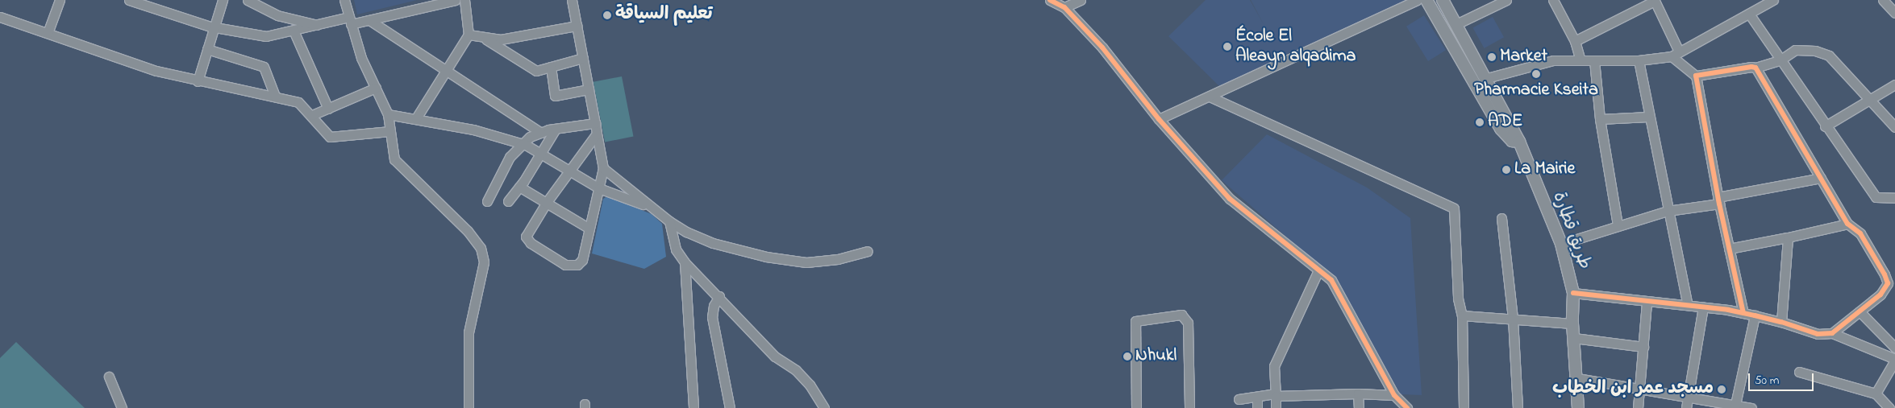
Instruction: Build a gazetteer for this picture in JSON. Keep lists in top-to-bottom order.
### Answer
{
  "streets": {
    "main road": ["طريق قطارة"]
  },
  "places": [
    "تعليم السياقة",
    "École El Aleayn alqadima",
    "Market",
    "Pharmacie Kseita",
    "ADE",
    "La Mairie",
    "Nhukl",
    "مسجد عمر ابن الخطاب"
  ],
  "scale_bar": "50 m"
}
